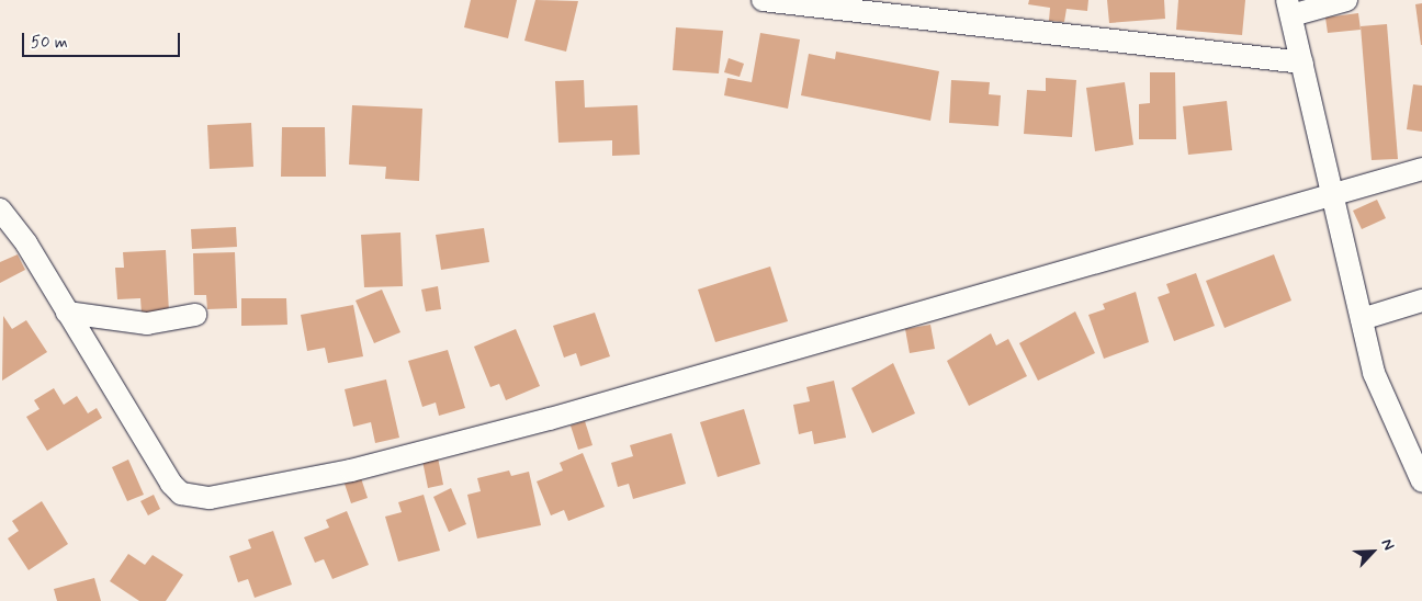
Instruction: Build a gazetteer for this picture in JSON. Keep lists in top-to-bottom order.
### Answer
{
  "scale_bar": "50 m",
  "north": "top right"
}
